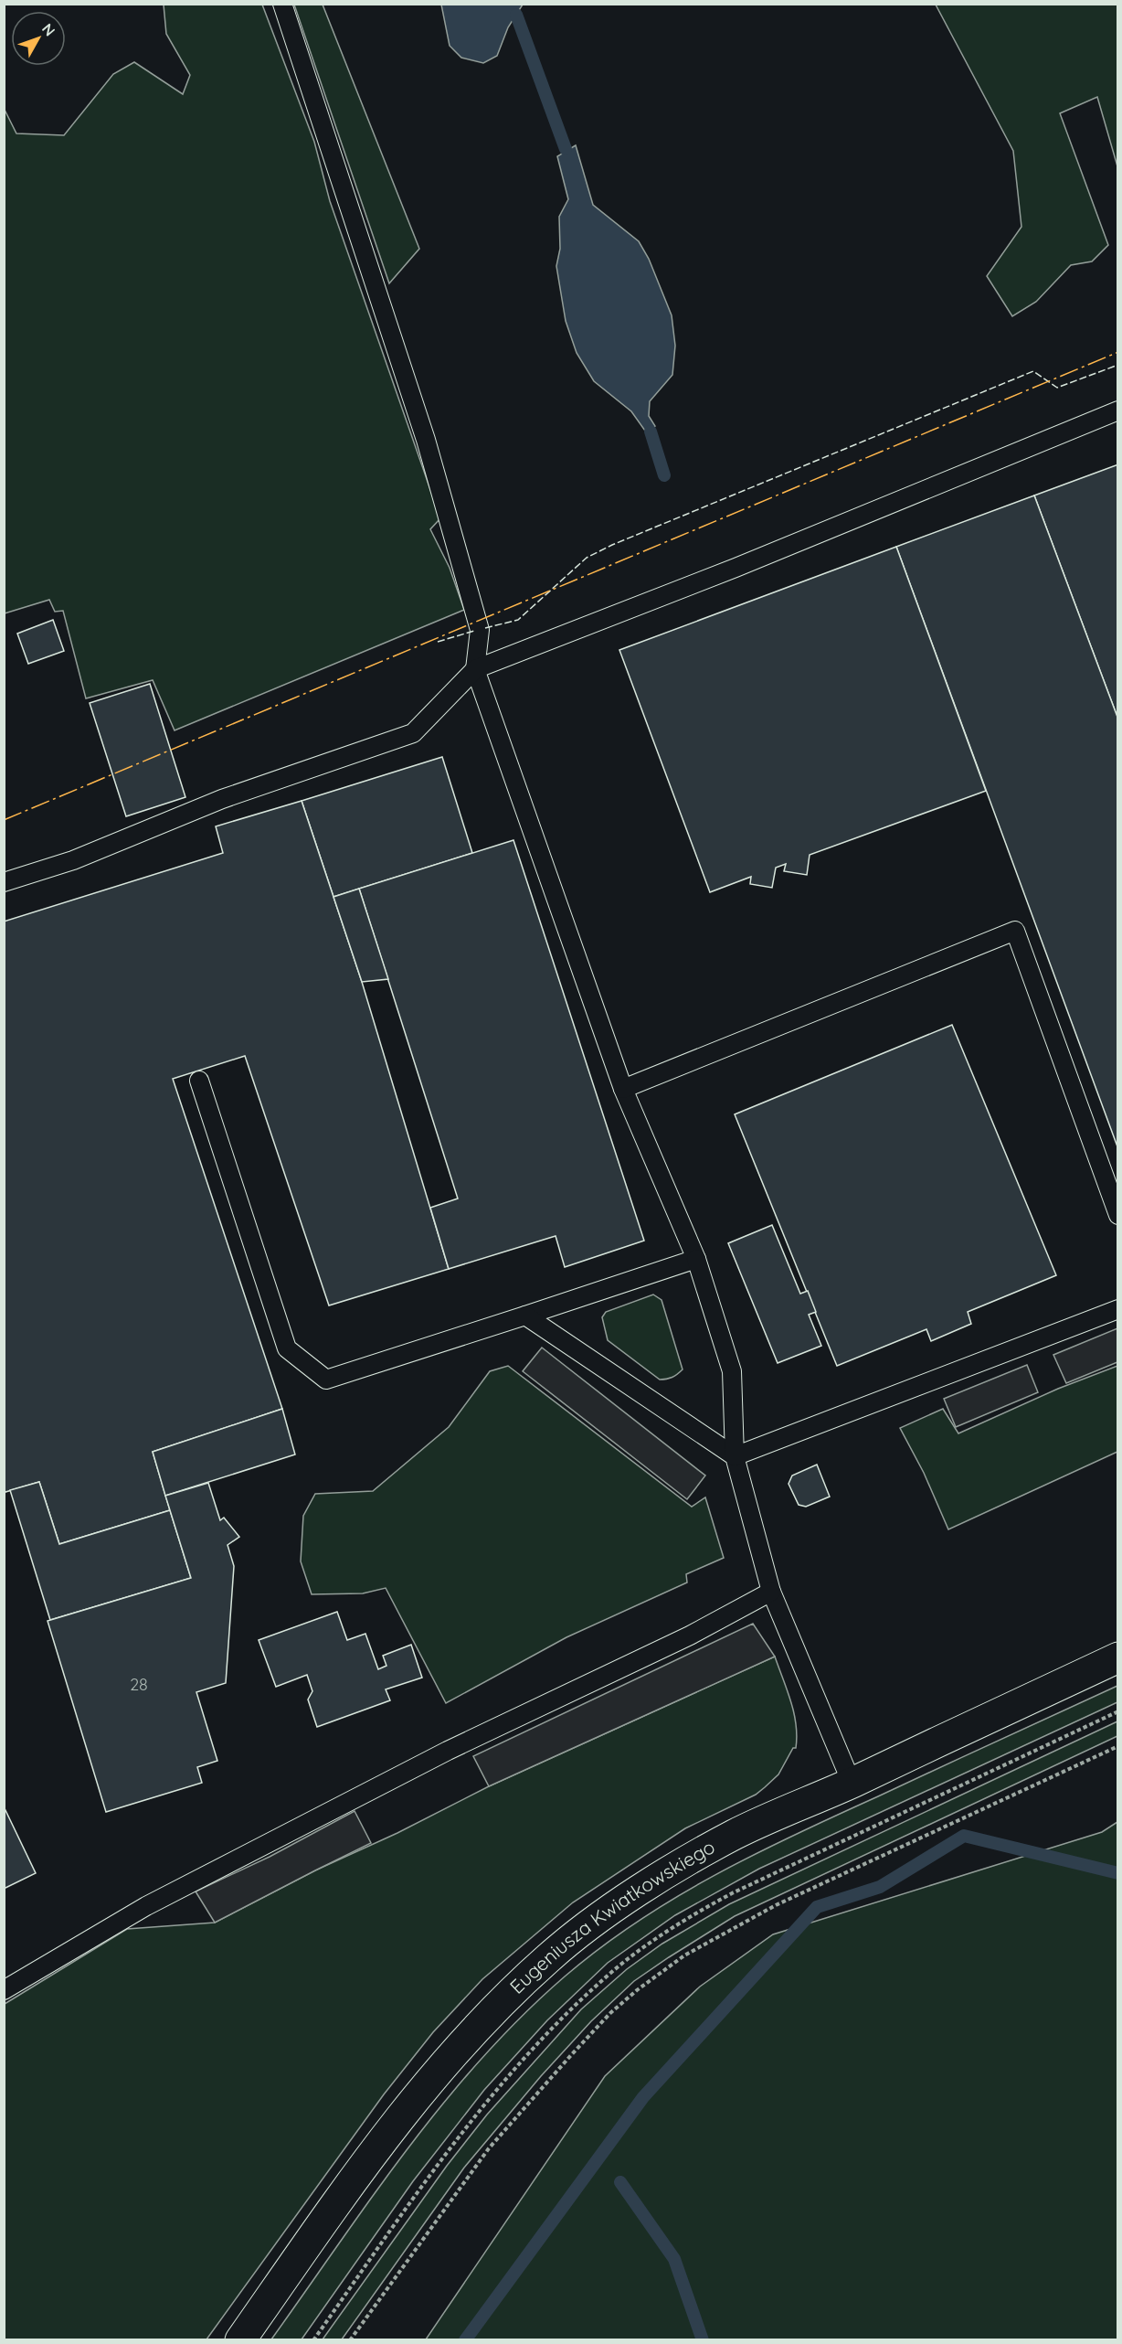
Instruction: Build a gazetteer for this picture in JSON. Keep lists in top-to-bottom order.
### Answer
{
  "streets": {
    "main road": ["Eugeniusza Kwiatkowskiego"]
  },
  "house_numbers": ["28"],
  "north": "top right"
}
